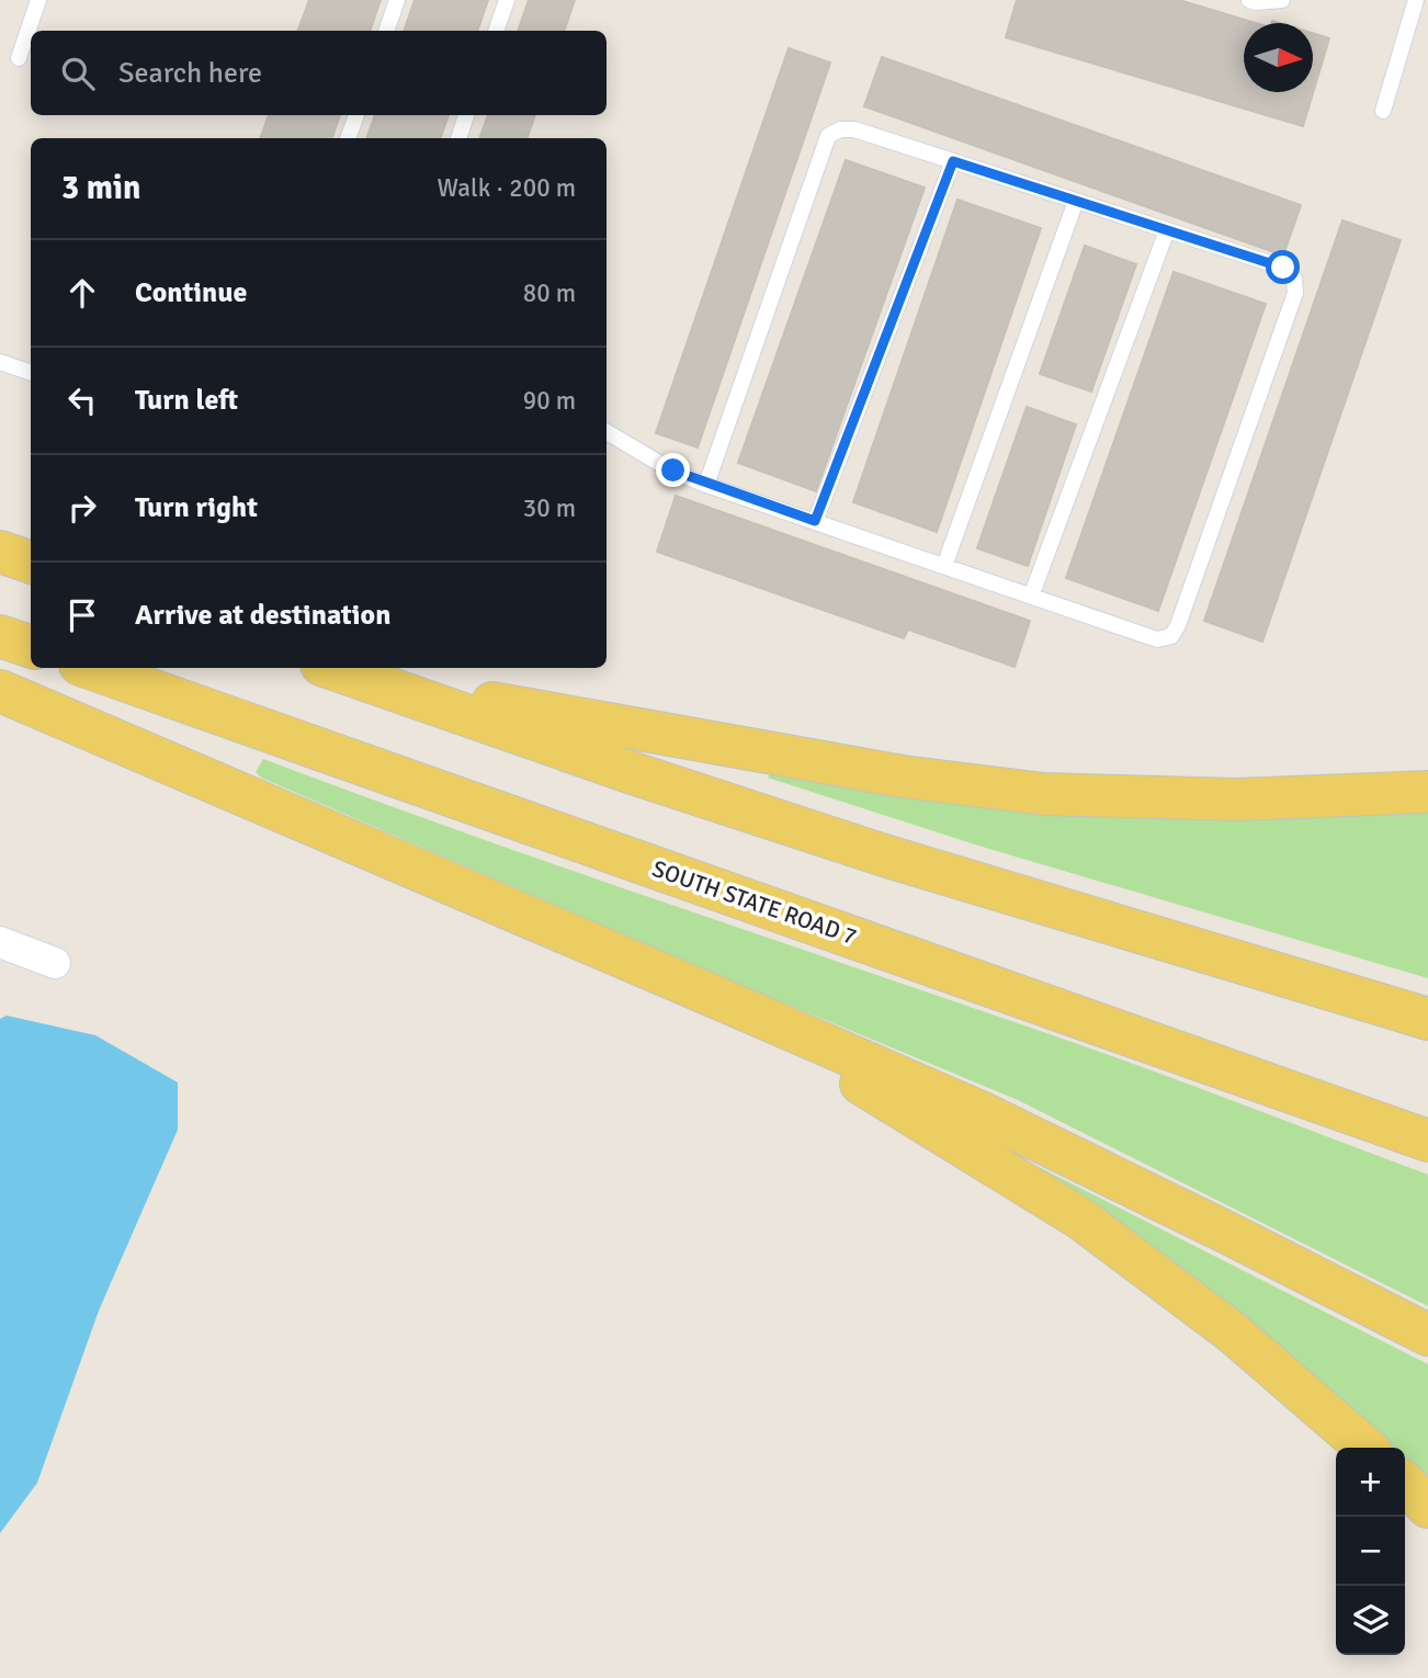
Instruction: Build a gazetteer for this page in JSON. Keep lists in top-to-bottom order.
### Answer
{
  "streets": {
    "main road": ["SOUTH STATE ROAD 7"]
  },
  "north": "right",
  "page": {
    "search": "Search here",
    "heading": ["3 min", "Walk · 200 m"],
    "list": [
      ["Continue", "80 m"],
      ["Turn left", "90 m"],
      ["Turn right", "30 m"],
      "Arrive at destination"
    ],
    "map_buttons": ["+", "−"]
  }
}
